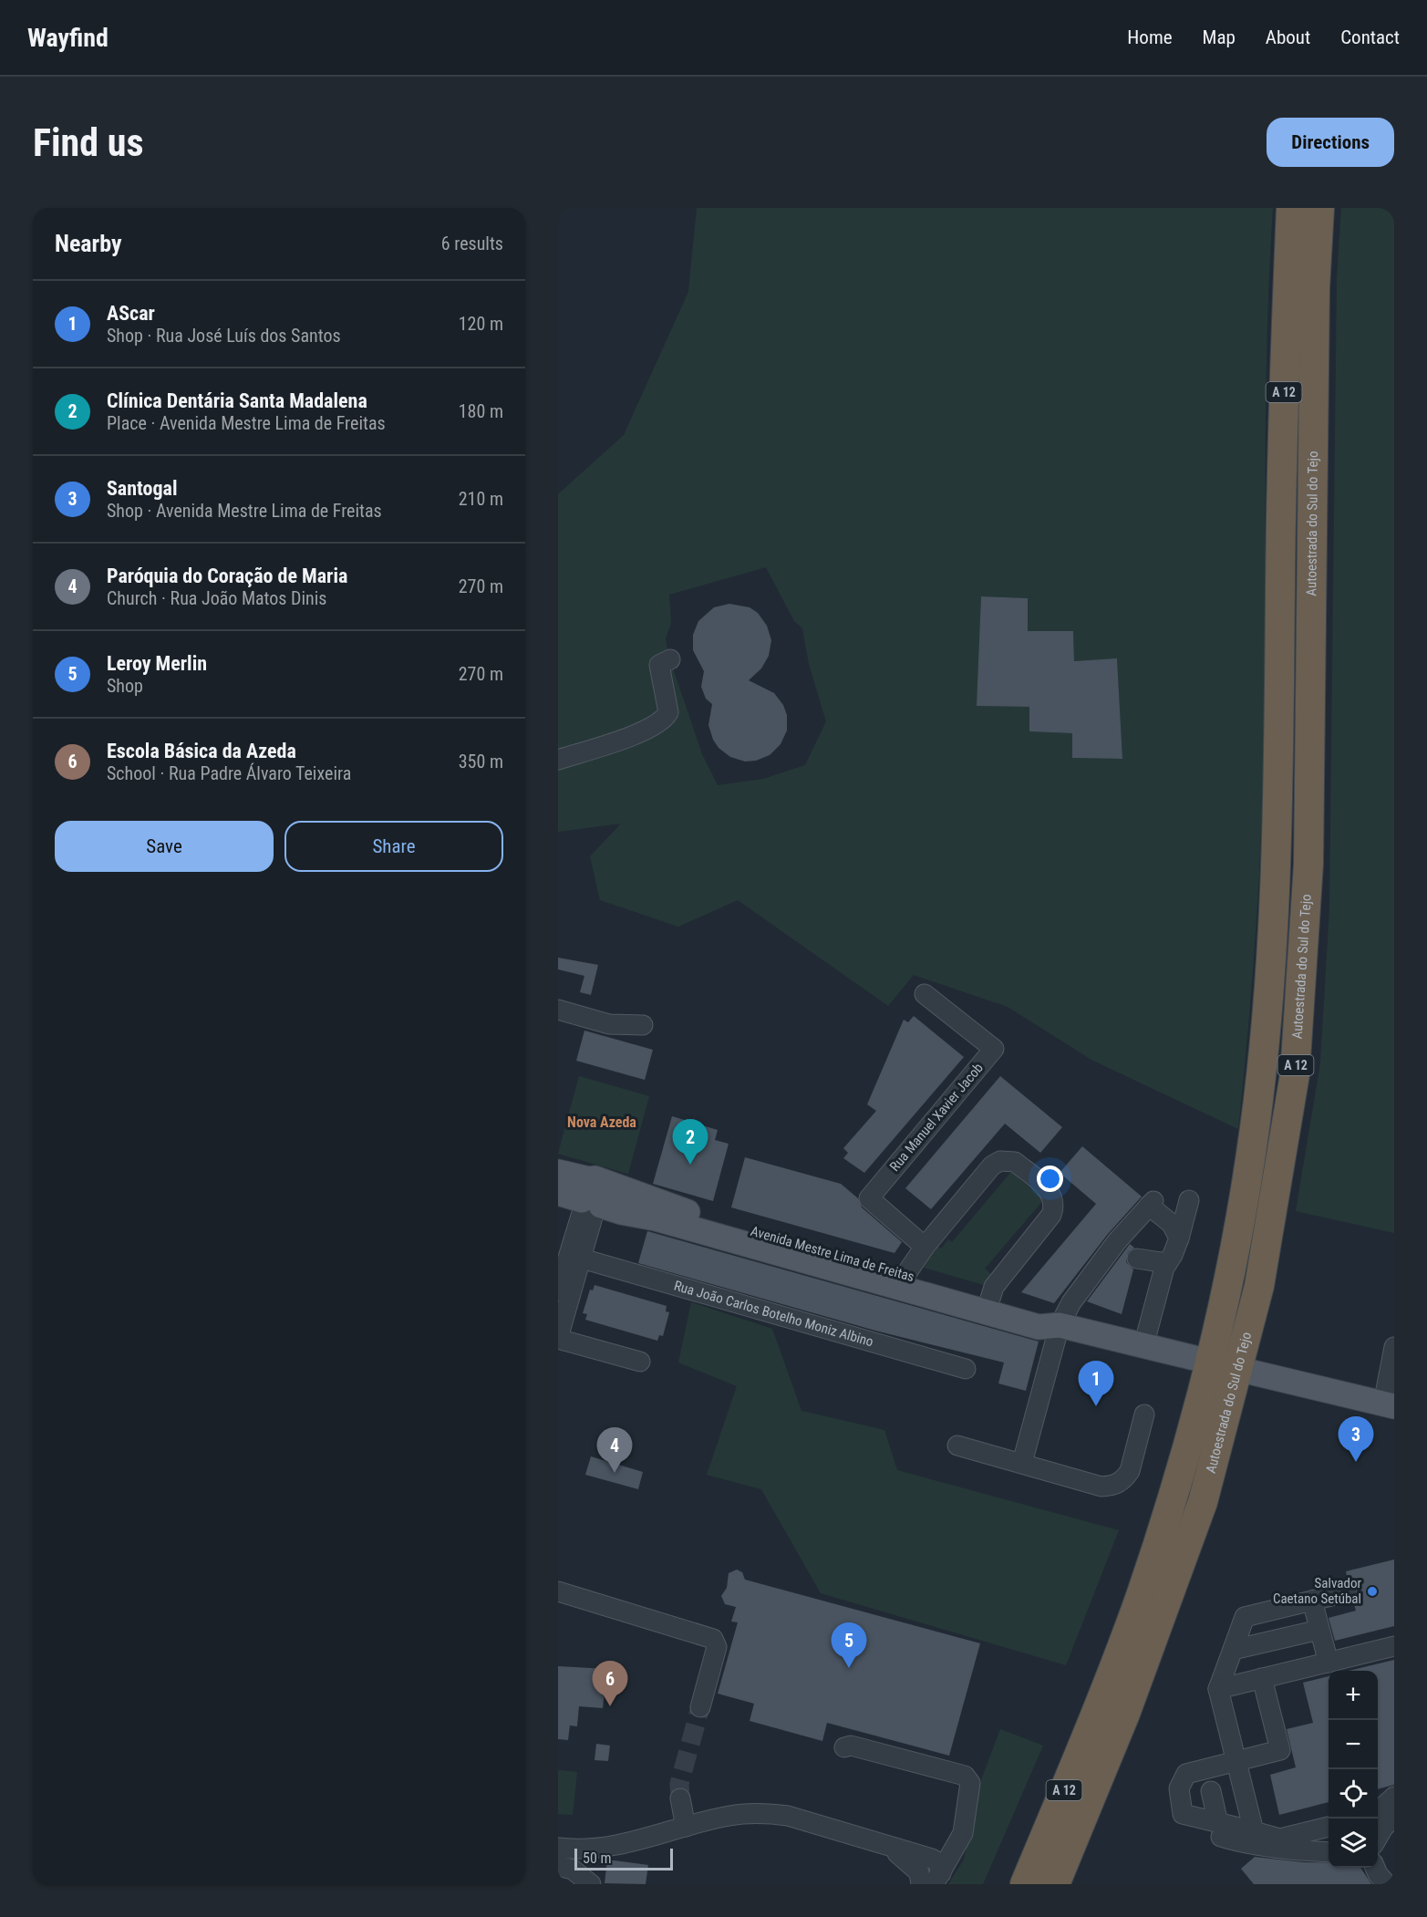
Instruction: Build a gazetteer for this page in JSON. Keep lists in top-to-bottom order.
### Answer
{
  "streets": {
    "highway": ["A 12", "Autoestrada do Sul do Tejo"],
    "main road": ["Avenida Mestre Lima de Freitas"],
    "street": ["Rua Manuel Xavier Jacob", "Rua João Carlos Botelho Moniz Albino"]
  },
  "districts": ["Nova Azeda"],
  "places": ["Salvador Caetano Setúbal"],
  "scale_bar": "50 m",
  "page": {
    "header": "Wayfind",
    "nav": [
      "Home",
      "Map",
      "About",
      "Contact"
    ],
    "buttons": [
      "Directions",
      ["Save", "Share"]
    ],
    "title": "Find us",
    "heading": ["Nearby", "6 results"],
    "list": [
      {
        "mark": "1",
        "name": "AScar",
        "note": "Shop · Rua José Luís dos Santos",
        "value": "120 m"
      },
      {
        "mark": "2",
        "name": "Clínica Dentária Santa Madalena",
        "note": "Place · Avenida Mestre Lima de Freitas",
        "value": "180 m"
      },
      {
        "mark": "3",
        "name": "Santogal",
        "note": "Shop · Avenida Mestre Lima de Freitas",
        "value": "210 m"
      },
      {
        "mark": "4",
        "name": "Paróquia do Coração de Maria",
        "note": "Church · Rua João Matos Dinis",
        "value": "270 m"
      },
      {
        "mark": "5",
        "name": "Leroy Merlin",
        "note": "Shop",
        "value": "270 m"
      },
      {
        "mark": "6",
        "name": "Escola Básica da Azeda",
        "note": "School · Rua Padre Álvaro Teixeira",
        "value": "350 m"
      }
    ],
    "pins": [
      "2",
      "1",
      "3",
      "4",
      "5",
      "6"
    ],
    "map_buttons": ["+", "−"],
    "scale": "50 m"
  }
}
